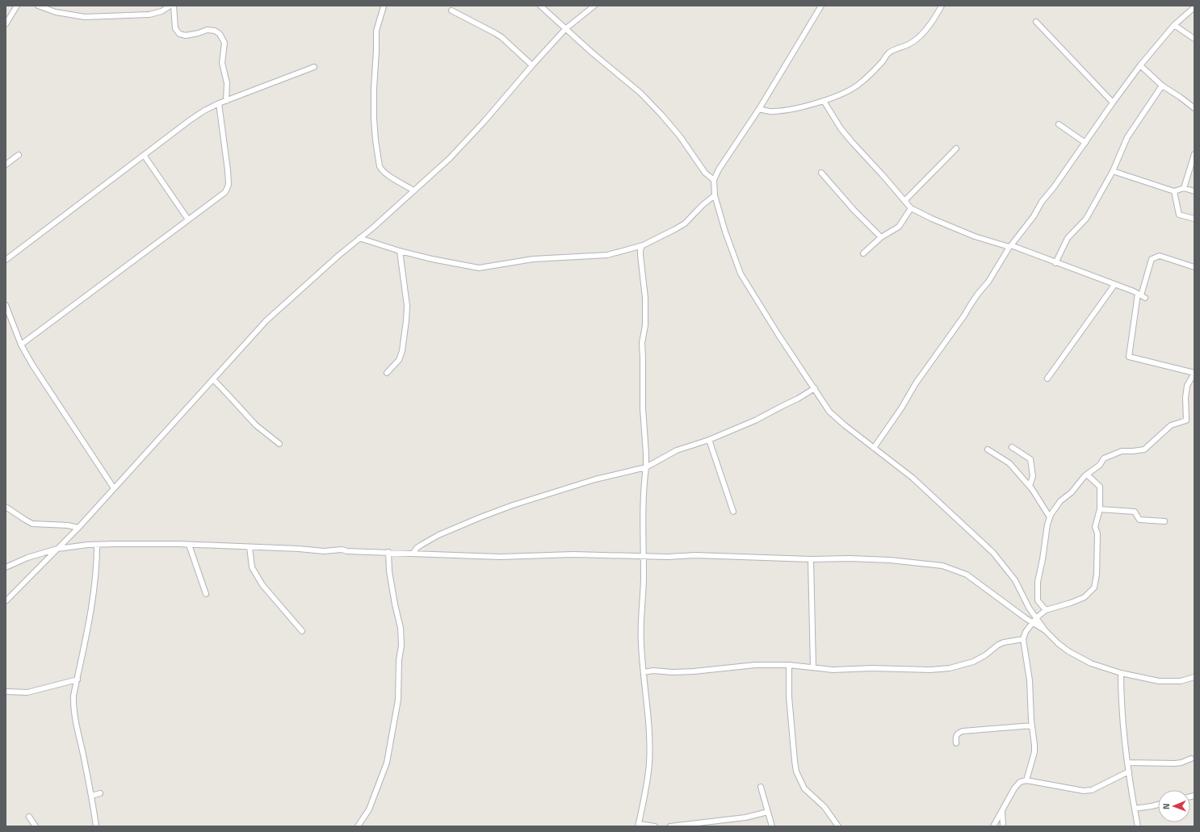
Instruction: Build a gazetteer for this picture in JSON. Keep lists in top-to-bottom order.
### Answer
{
  "north": "left"
}
